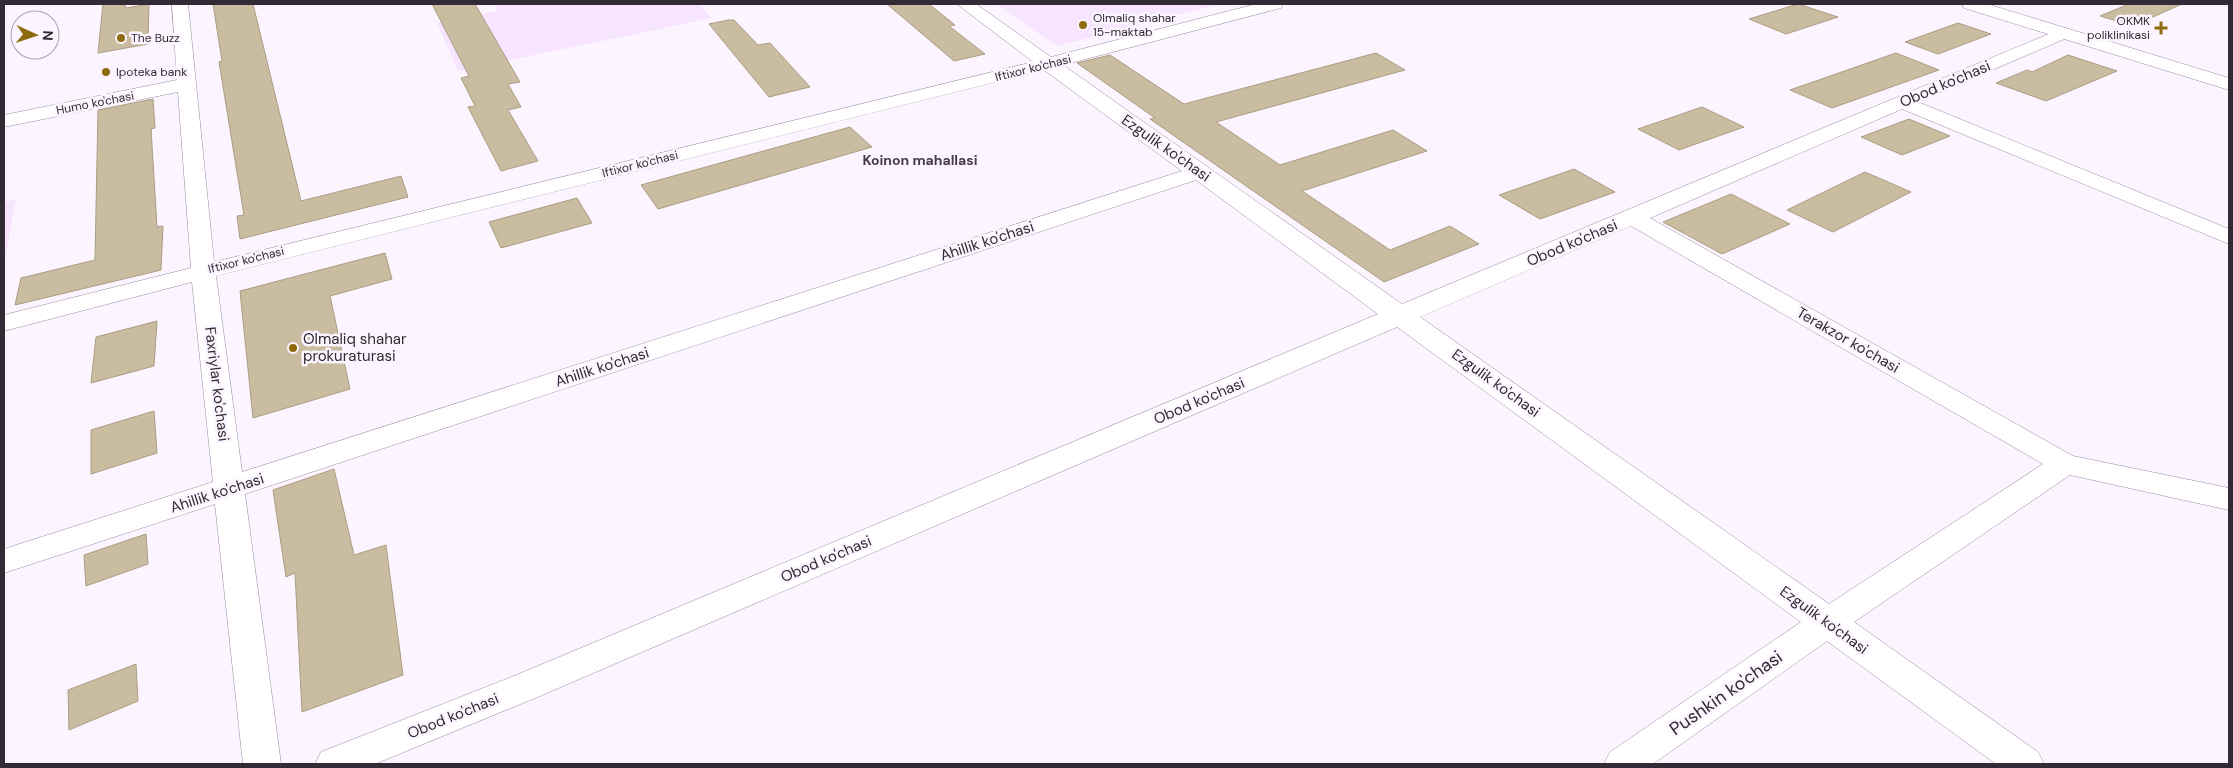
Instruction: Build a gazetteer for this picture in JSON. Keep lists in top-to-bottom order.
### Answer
{
  "streets": {
    "street": [
      "Iftixor ko'chasi",
      "Obod ko'chasi",
      "Humo ko'chasi",
      "Ezgulik ko'chasi",
      "Ahillik ko'chasi",
      "Terakzor ko'chasi",
      "Faxriylar ko'chasi",
      "Pushkin ko'chasi"
    ]
  },
  "crossings": [
    ["Iftixor ko'chasi", "Ezgulik ko'chasi"],
    ["Iftixor ko'chasi", "Faxriylar ko'chasi"],
    ["Obod ko'chasi", "Ezgulik ko'chasi"],
    ["Obod ko'chasi", "Terakzor ko'chasi"],
    ["Humo ko'chasi", "Faxriylar ko'chasi"],
    ["Ezgulik ko'chasi", "Ahillik ko'chasi"],
    ["Ezgulik ko'chasi", "Pushkin ko'chasi"],
    ["Ahillik ko'chasi", "Faxriylar ko'chasi"]
  ],
  "districts": ["Koinon mahallasi"],
  "places": {
    "other": [
      "Olmaliq shahar 15-maktab",
      "The Buzz",
      "Ipoteka bank",
      "Olmaliq shahar prokuraturasi"
    ],
    "health": ["OKMK poliklinikasi"]
  },
  "north": "right"
}
